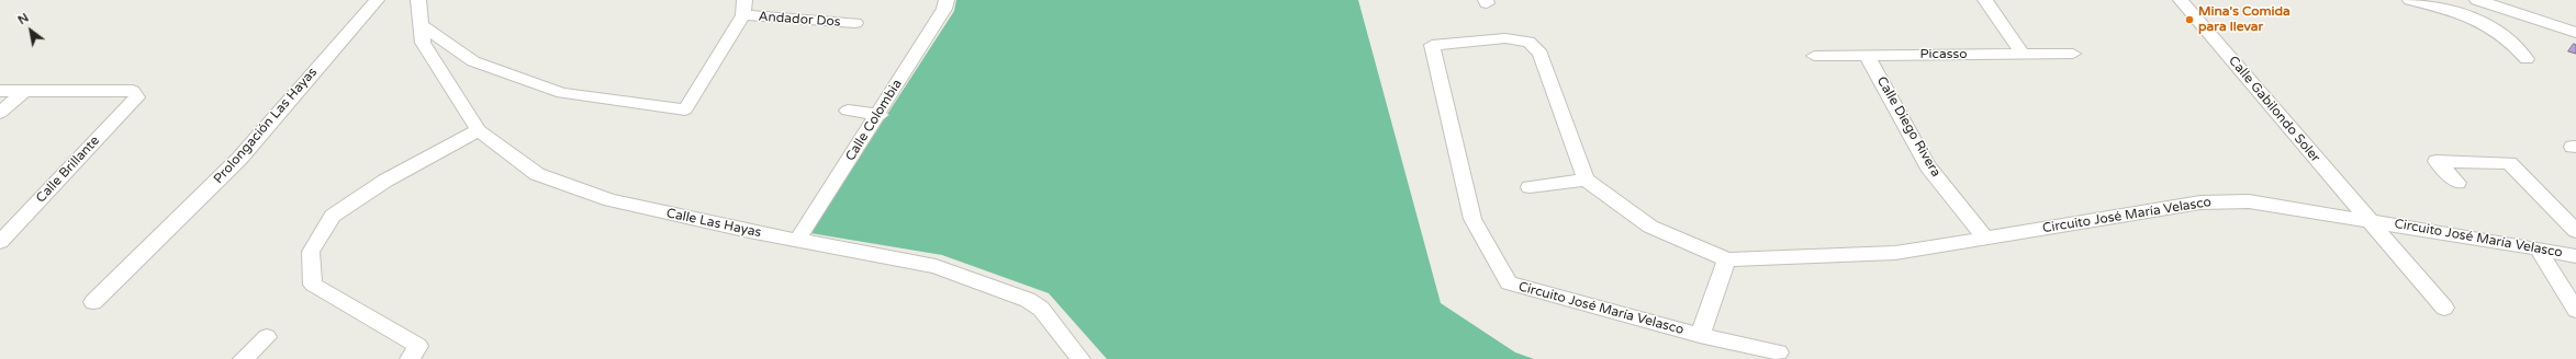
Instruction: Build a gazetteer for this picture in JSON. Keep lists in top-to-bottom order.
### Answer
{
  "streets": {
    "street": [
      "Andador Dos",
      "Picasso",
      "Calle Gabilondo Soler",
      "Calle Colombia",
      "Prolongación Las Hayas",
      "Calle Diego Rivera",
      "Calle Brillante",
      "Circuito José María Velasco",
      "Calle Las Hayas"
    ]
  },
  "crossings": [
    ["Picasso", "Calle Diego Rivera"],
    ["Calle Gabilondo Soler", "Circuito José María Velasco"],
    ["Calle Colombia", "Calle Las Hayas"],
    ["Calle Diego Rivera", "Circuito José María Velasco"]
  ],
  "places": ["Mina's Comida para llevar"],
  "north": "top left"
}
